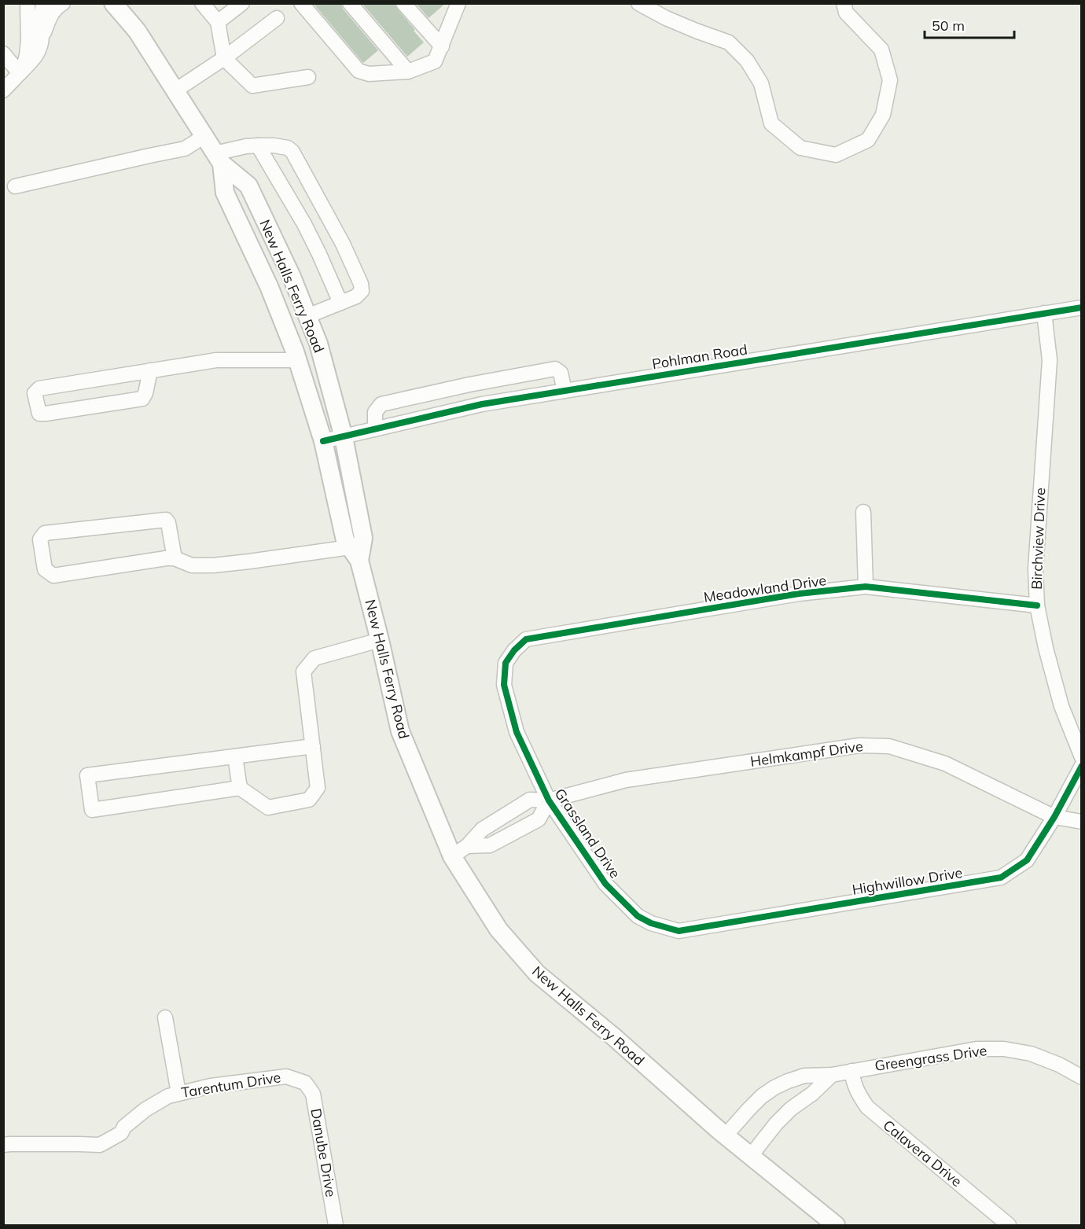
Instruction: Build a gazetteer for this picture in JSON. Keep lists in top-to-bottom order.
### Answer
{
  "streets": {
    "main road": ["New Halls Ferry Road"],
    "street": [
      "Pohlman Road",
      "Birchview Drive",
      "Meadowland Drive",
      "Helmkampf Drive",
      "Grassland Drive",
      "Highwillow Drive",
      "Greengrass Drive",
      "Tarentum Drive",
      "Danube Drive",
      "Calavera Drive"
    ]
  },
  "crossings": [
    ["New Halls Ferry Road", "Pohlman Road"],
    ["New Halls Ferry Road", "Helmkampf Drive"],
    ["New Halls Ferry Road", "Greengrass Drive"],
    ["Pohlman Road", "Birchview Drive"],
    ["Birchview Drive", "Meadowland Drive"],
    ["Meadowland Drive", "Grassland Drive"],
    ["Helmkampf Drive", "Grassland Drive"],
    ["Helmkampf Drive", "Highwillow Drive"],
    ["Grassland Drive", "Highwillow Drive"],
    ["Greengrass Drive", "Calavera Drive"],
    ["Tarentum Drive", "Danube Drive"]
  ],
  "scale_bar": "50 m"
}
